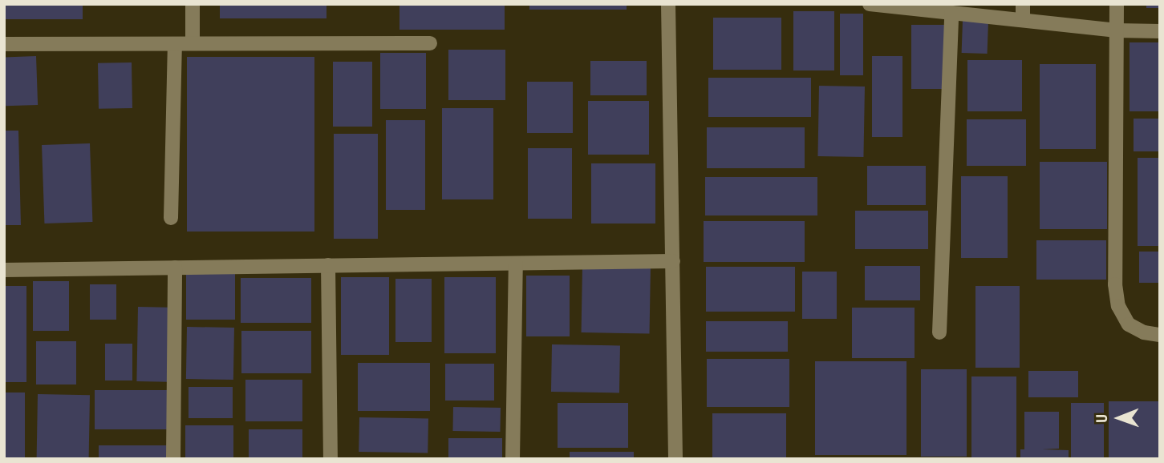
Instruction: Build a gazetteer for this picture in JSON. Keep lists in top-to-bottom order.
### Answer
{
  "north": "left"
}
